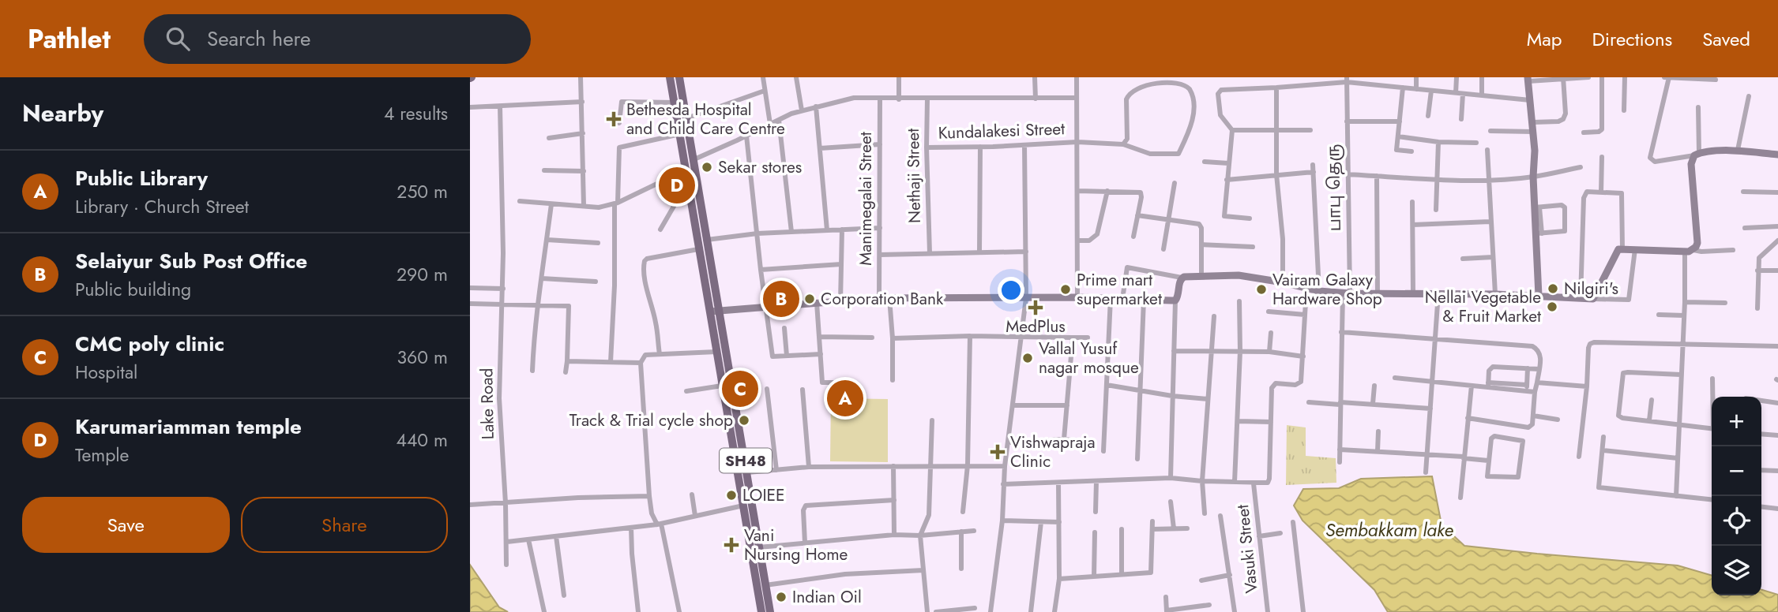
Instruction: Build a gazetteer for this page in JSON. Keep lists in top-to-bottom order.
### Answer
{
  "streets": {
    "main road": ["SH48"],
    "street": [
      "Kundalakesi Street",
      "Nethaji Street",
      "பாபு தெரு",
      "Manimegalai Street",
      "Lake Road",
      "Vasuki Street"
    ]
  },
  "crossings": [
    ["Kundalakesi Street", "Nethaji Street"]
  ],
  "water": ["Sembakkam lake"],
  "places": {
    "health": [
      "Bethesda Hospital and Child Care Centre",
      "MedPlus",
      "Vishwapraja Clinic",
      "Vani Nursing Home"
    ],
    "other": [
      "Sekar stores",
      "Nilgiri's",
      "Prime mart supermarket",
      "Vairam Galaxy Hardware Shop",
      "Corporation Bank",
      "Nellai Vegetable & Fruit Market",
      "Vallal Yusuf nagar mosque",
      "Track & Trial cycle shop",
      "LOIEE",
      "Indian Oil"
    ]
  },
  "page": {
    "header": "Pathlet",
    "search": "Search here",
    "nav": ["Map", "Directions", "Saved"],
    "heading": ["Nearby", "4 results"],
    "list": [
      {
        "mark": "A",
        "name": "Public Library",
        "note": "Library · Church Street",
        "value": "250 m"
      },
      {
        "mark": "B",
        "name": "Selaiyur Sub Post Office",
        "note": "Public building",
        "value": "290 m"
      },
      {
        "mark": "C",
        "name": "CMC poly clinic",
        "note": "Hospital",
        "value": "360 m"
      },
      {
        "mark": "D",
        "name": "Karumariamman temple",
        "note": "Temple",
        "value": "440 m"
      }
    ],
    "pins": [
      "D",
      "B",
      "C",
      "A"
    ],
    "map_buttons": ["+", "−"],
    "buttons": ["Save", "Share"]
  }
}
